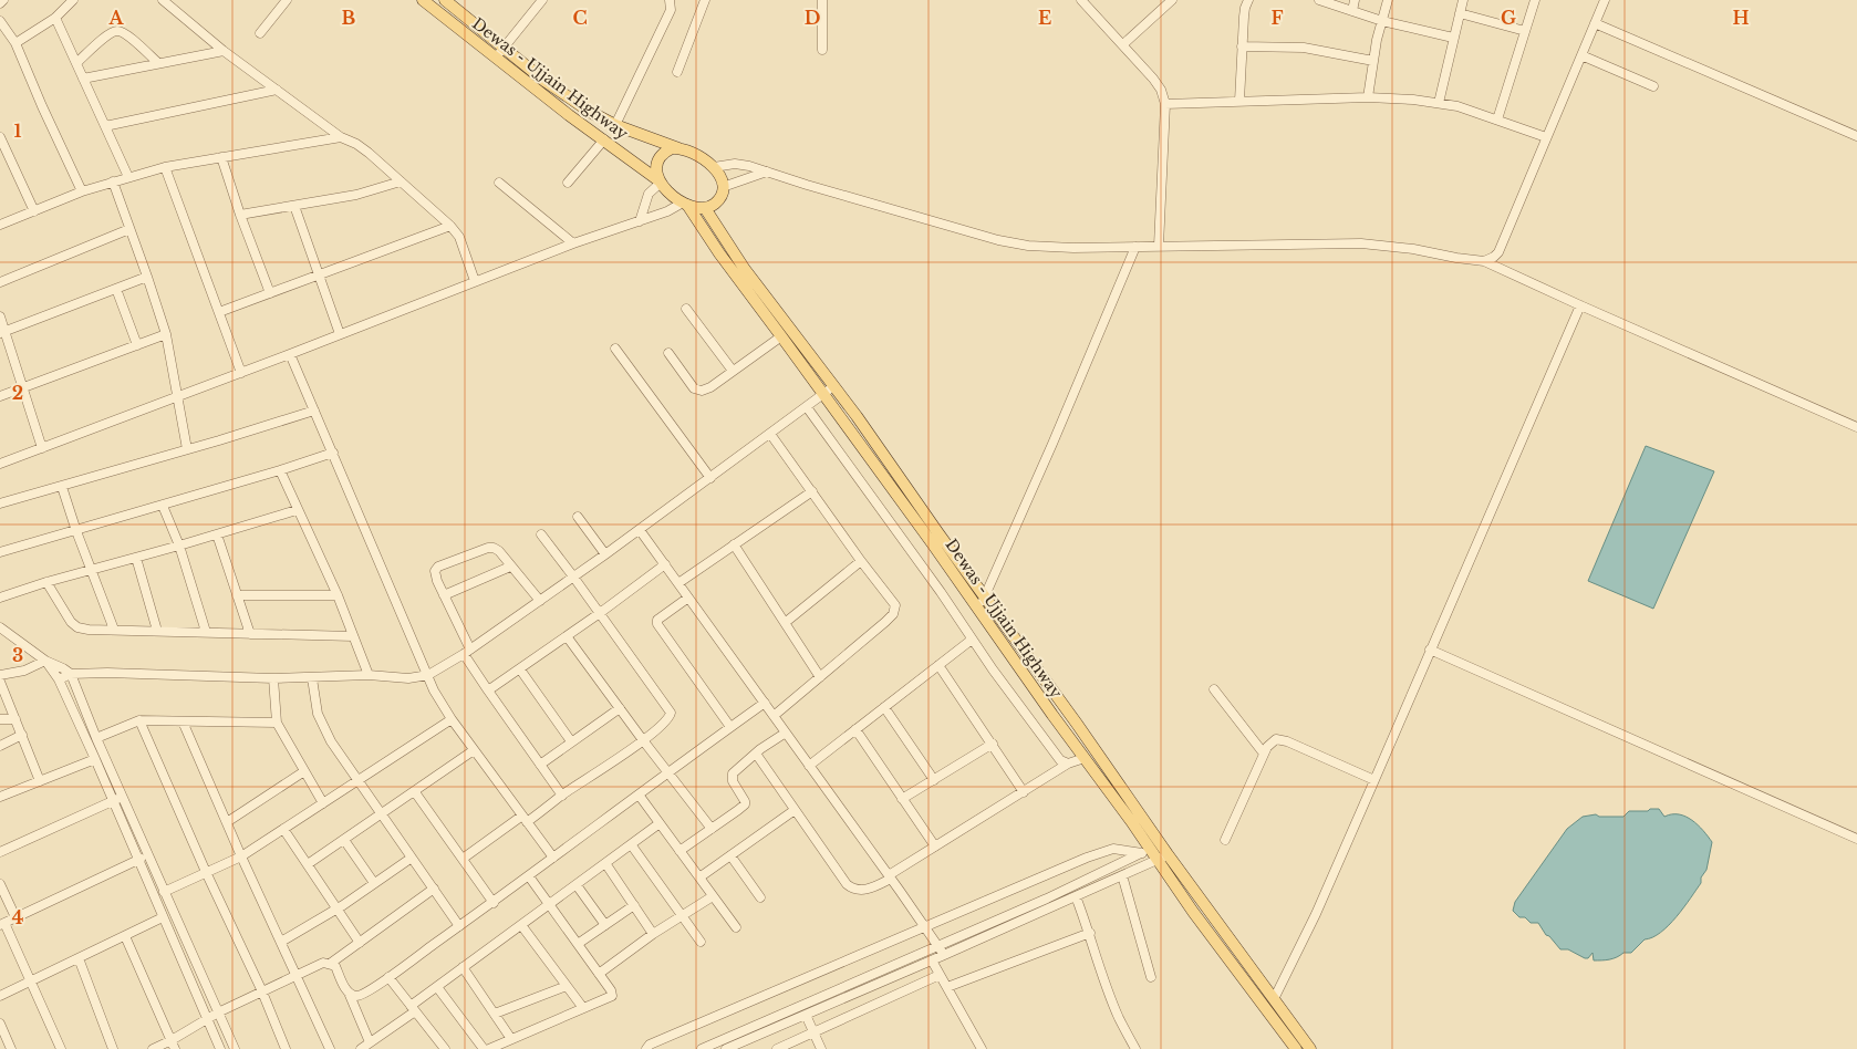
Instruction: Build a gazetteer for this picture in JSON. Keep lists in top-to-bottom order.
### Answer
{
  "streets": {
    "main road": ["Dewas - Ujjain Highway"]
  },
  "grid": {
    "columns": [
      "A",
      "B",
      "C",
      "D",
      "E",
      "F",
      "G",
      "H"
    ],
    "rows": [
      "1",
      "2",
      "3",
      "4"
    ]
  }
}
